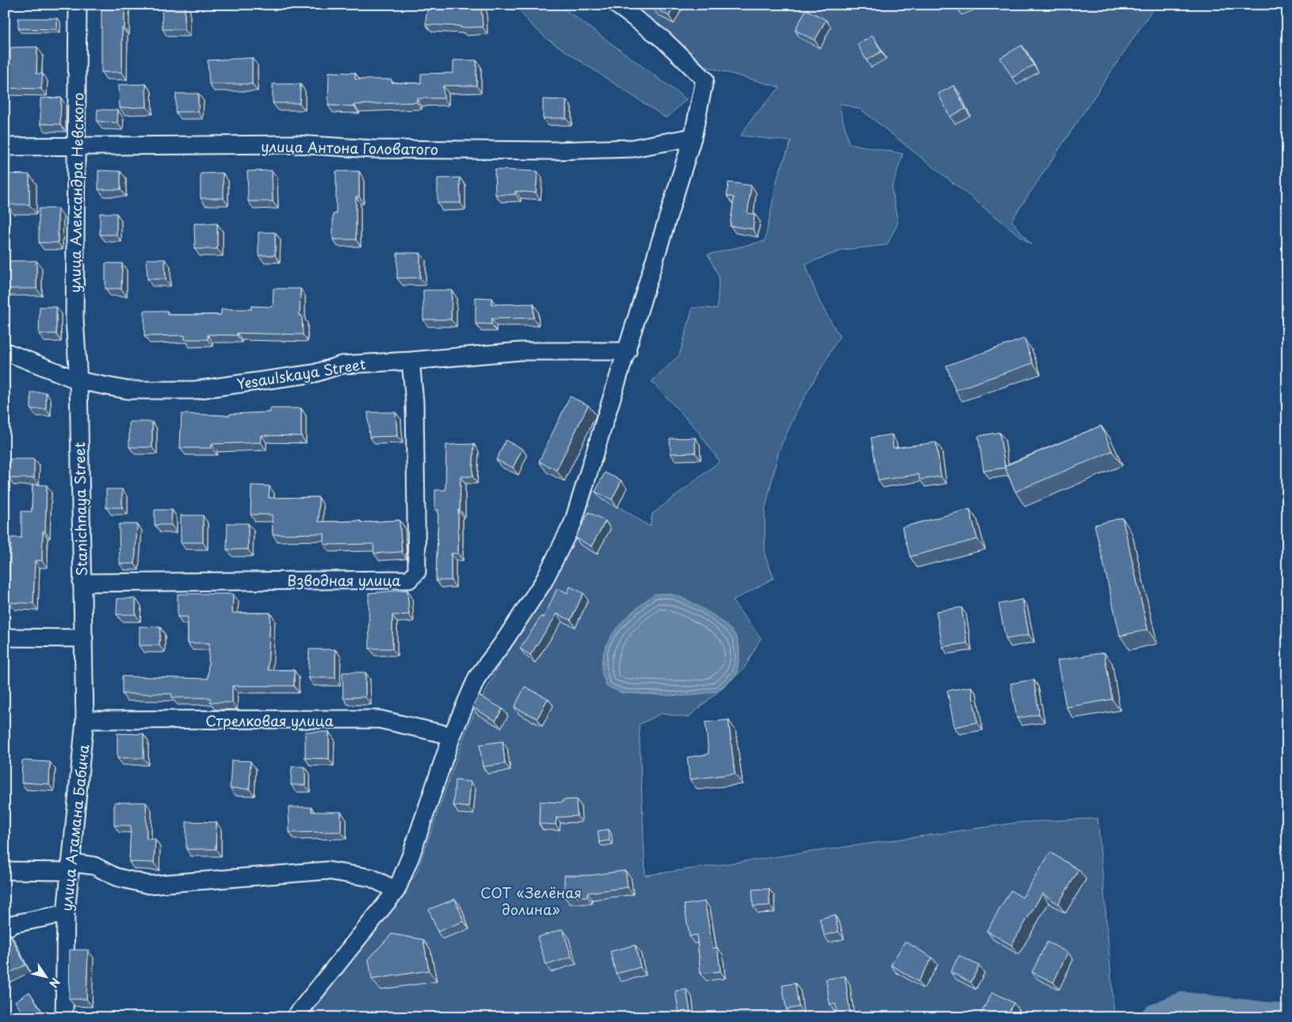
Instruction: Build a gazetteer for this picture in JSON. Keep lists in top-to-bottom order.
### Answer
{
  "streets": {
    "street": [
      "улица Антона Головатого",
      "улица Александра Невского",
      "Yesaulskaya Street",
      "Stanichnaya Street",
      "Взводная улица",
      "Стрелковая улица",
      "улица Атамана Бабича"
    ]
  },
  "crossings": [
    ["улица Антона Головатого", "улица Александра Невского"],
    ["улица Александра Невского", "Yesaulskaya Street"],
    ["улица Александра Невского", "Stanichnaya Street"],
    ["Yesaulskaya Street", "Stanichnaya Street"],
    ["Yesaulskaya Street", "Взводная улица"],
    ["Stanichnaya Street", "Взводная улица"],
    ["Stanichnaya Street", "улица Атамана Бабича"],
    ["Стрелковая улица", "улица Атамана Бабича"]
  ],
  "parks": ["СОТ «Зелёная долина»"],
  "north": "bottom right"
}
